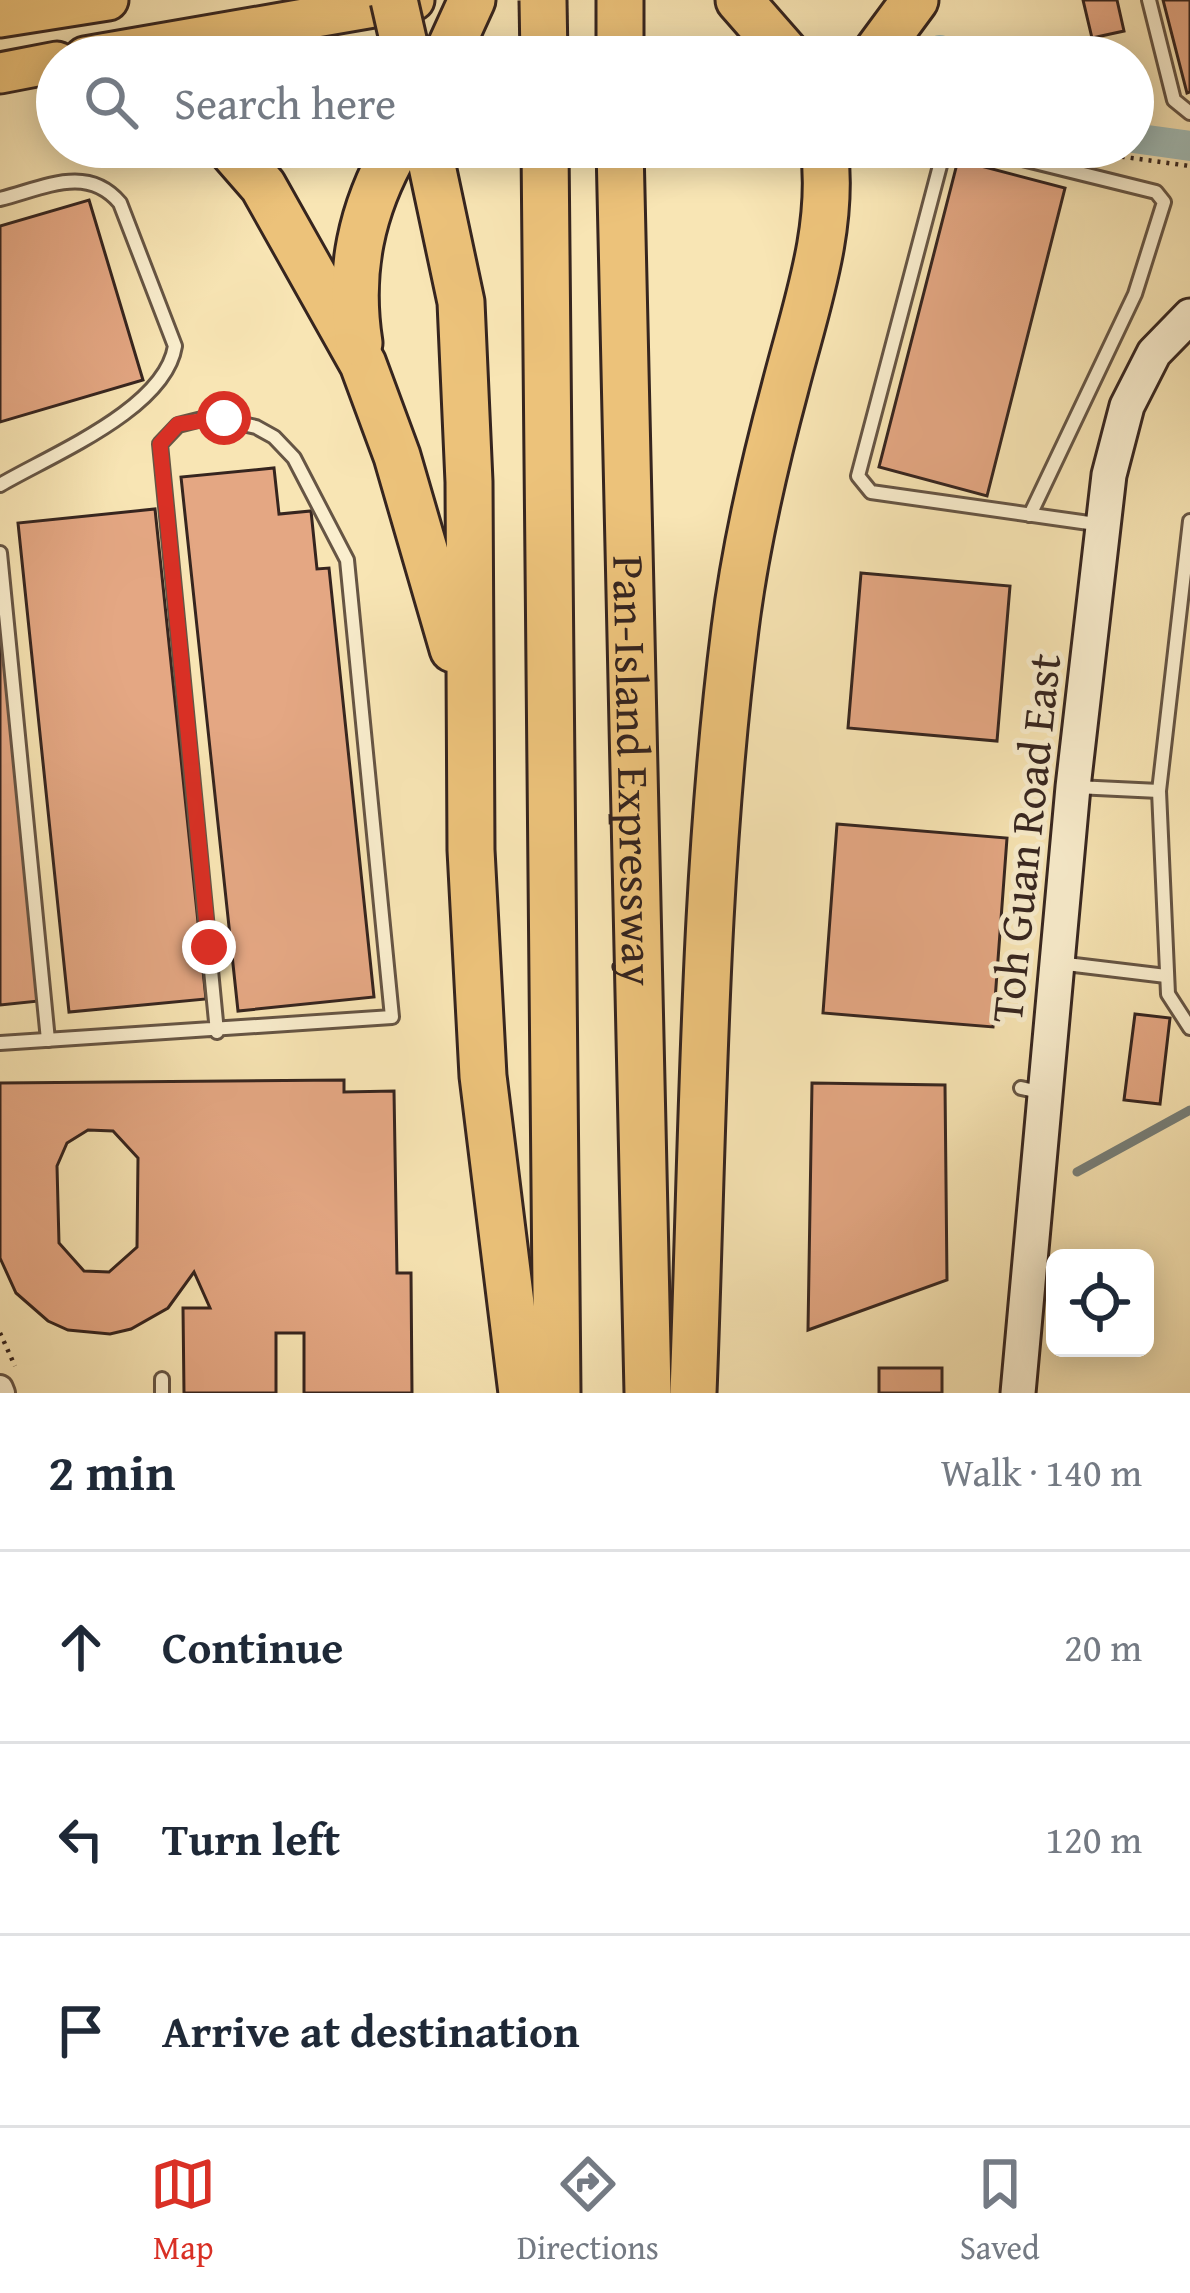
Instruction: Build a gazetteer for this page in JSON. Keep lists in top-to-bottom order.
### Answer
{
  "streets": {
    "highway": ["Pan-Island Expressway"],
    "street": ["Toh Guan Road East"]
  },
  "page": {
    "search": "Search here",
    "heading": ["2 min", "Walk · 140 m"],
    "list": [
      ["Continue", "20 m"],
      ["Turn left", "120 m"],
      "Arrive at destination"
    ],
    "nav": ["Map", "Directions", "Saved"]
  }
}
